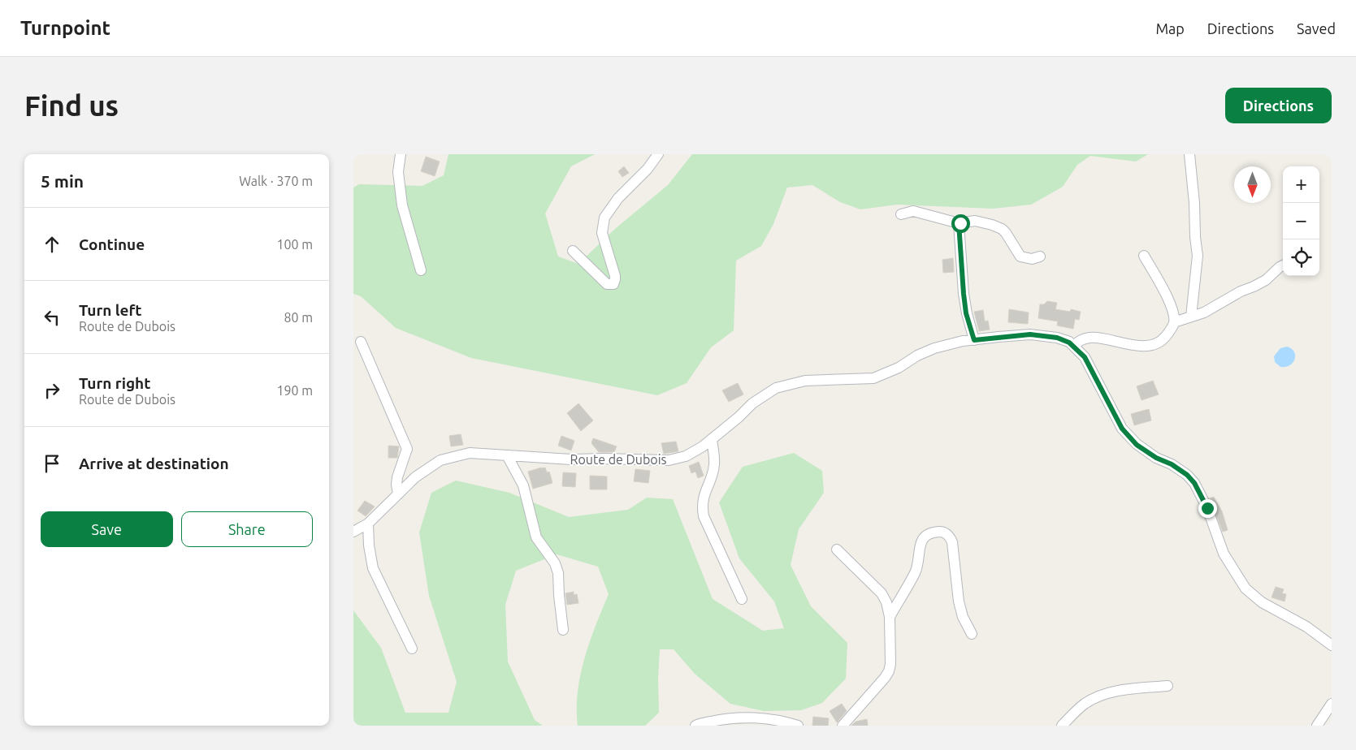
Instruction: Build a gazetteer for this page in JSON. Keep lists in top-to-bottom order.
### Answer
{
  "streets": {
    "street": ["Route de Dubois"]
  },
  "north": "bottom",
  "page": {
    "header": "Turnpoint",
    "nav": ["Map", "Directions", "Saved"],
    "buttons": [
      "Directions",
      ["Save", "Share"]
    ],
    "title": "Find us",
    "heading": ["5 min", "Walk · 370 m"],
    "map_buttons": ["+", "−"],
    "list": [
      ["Continue", "100 m"],
      ["Turn left", "Route de Dubois", "80 m"],
      ["Turn right", "Route de Dubois", "190 m"],
      "Arrive at destination"
    ]
  }
}
